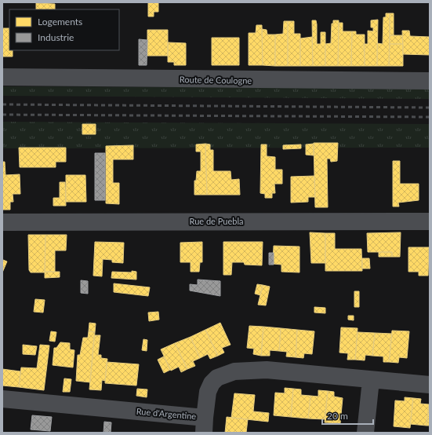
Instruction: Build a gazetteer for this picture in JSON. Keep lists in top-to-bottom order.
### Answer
{
  "streets": {
    "street": ["Route de Coulogne", "Rue de Puebla", "Rue d'Argentine"]
  },
  "legend": ["Logements", "Industrie"],
  "scale_bar": "20 m"
}
